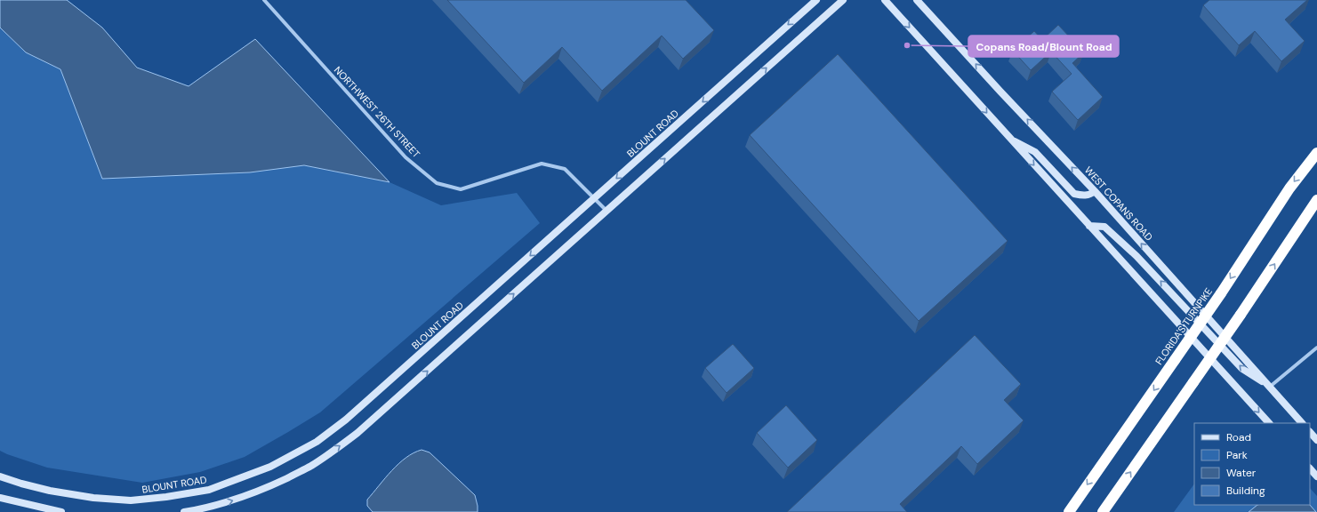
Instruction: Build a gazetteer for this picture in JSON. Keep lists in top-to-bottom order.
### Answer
{
  "streets": {
    "highway": ["FLORIDA'S TURNPIKE"],
    "street": ["NORTHWEST 26TH STREET", "BLOUNT ROAD", "WEST COPANS ROAD"]
  },
  "crossings": [
    ["NORTHWEST 26TH STREET", "BLOUNT ROAD"]
  ],
  "places": ["Copans Road/Blount Road"],
  "legend": [
    "Road",
    "Park",
    "Water",
    "Building"
  ]
}
